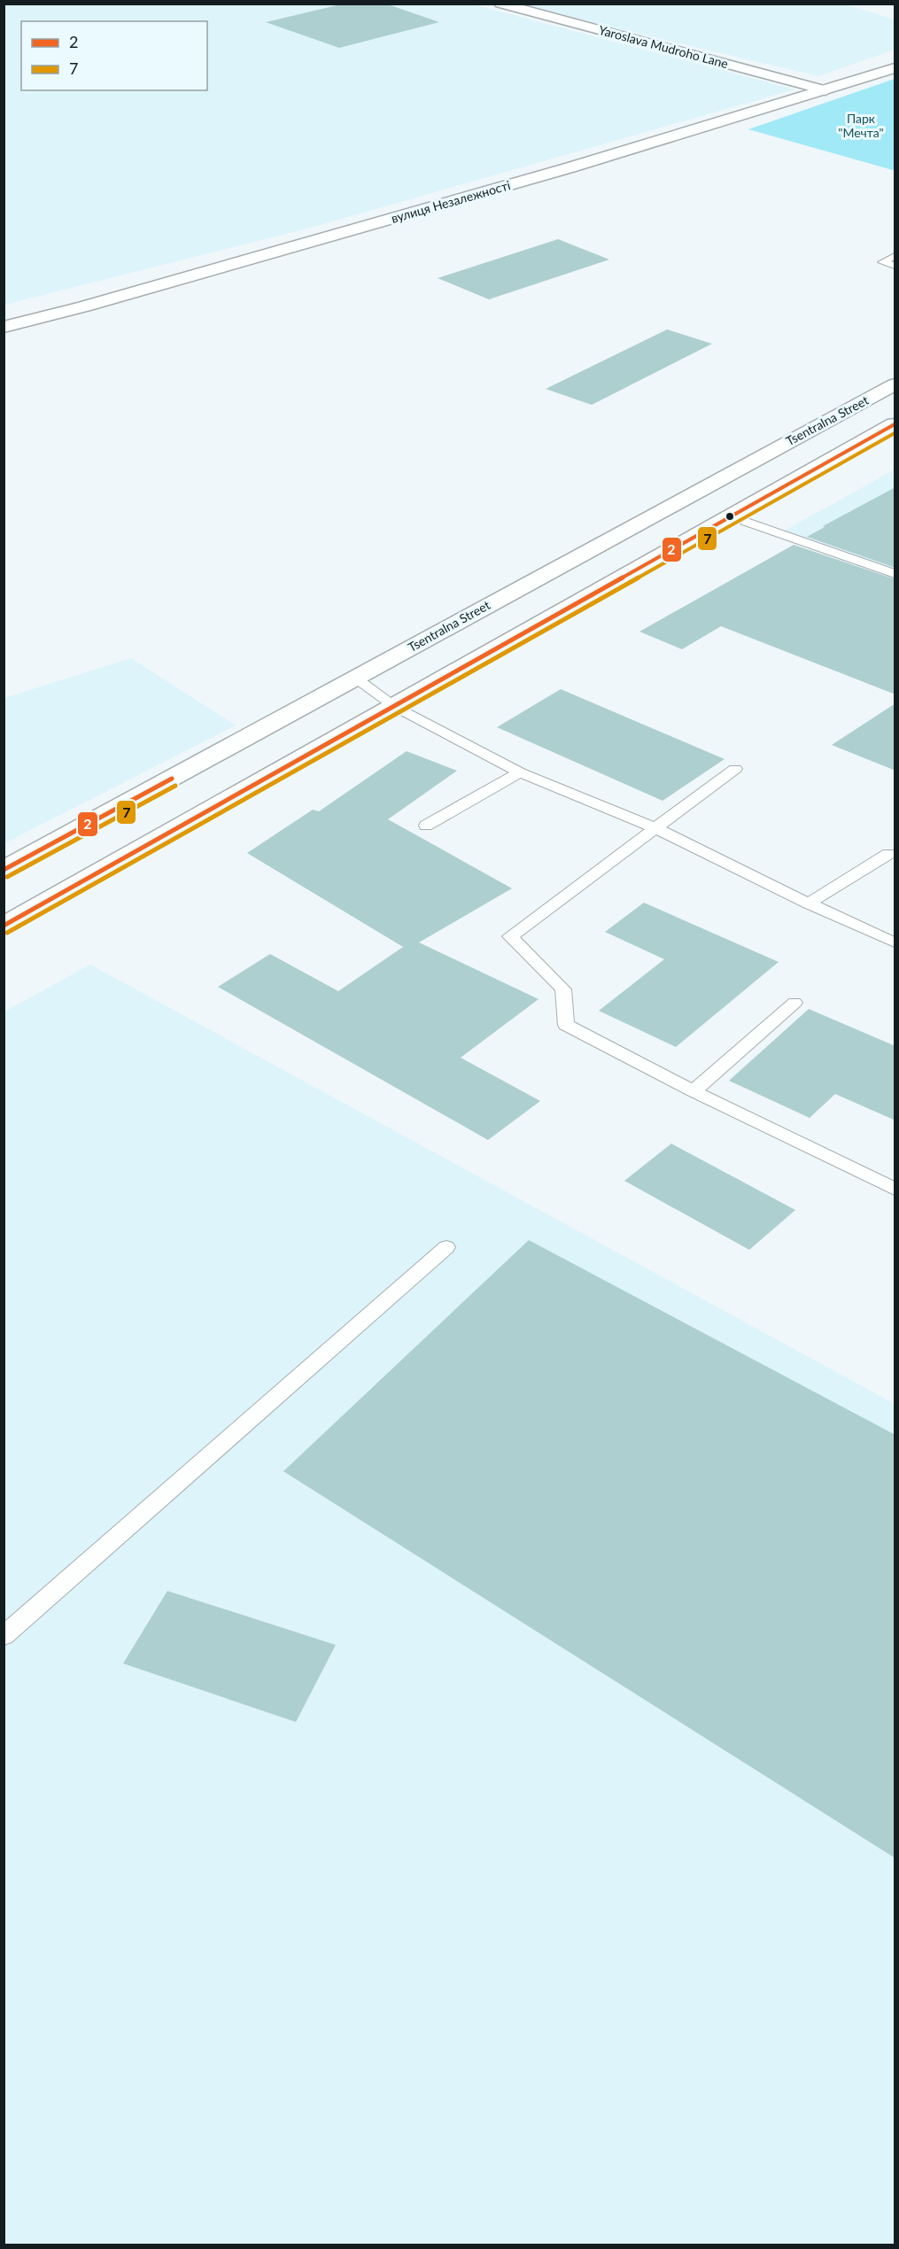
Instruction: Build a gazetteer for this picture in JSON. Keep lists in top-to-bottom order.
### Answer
{
  "streets": {
    "street": ["Yaroslava Mudroho Lane", "вулиця Незалежності", "Tsentralna Street"]
  },
  "crossings": [
    ["Yaroslava Mudroho Lane", "вулиця Незалежності"]
  ],
  "parks": ["Парк \"Мечта\""],
  "lines": ["transit line 2", "transit line 7"],
  "legend": ["2", "7"]
}
